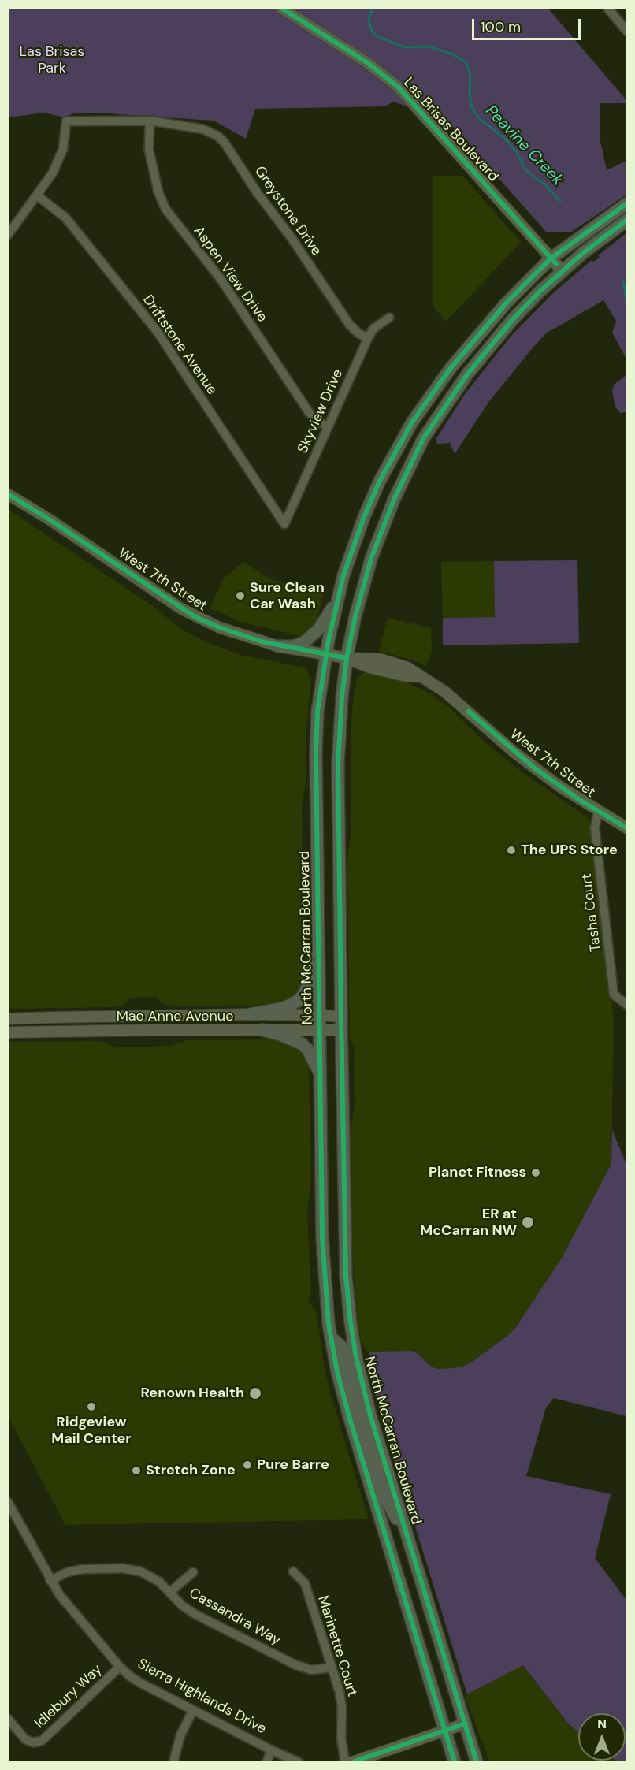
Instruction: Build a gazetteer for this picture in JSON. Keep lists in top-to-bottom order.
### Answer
{
  "streets": {
    "main road": [
      "Las Brisas Boulevard",
      "West 7th Street",
      "North McCarran Boulevard",
      "Mae Anne Avenue"
    ],
    "street": [
      "Greystone Drive",
      "Aspen View Drive",
      "Driftstone Avenue",
      "Skyview Drive",
      "Tasha Court",
      "Cassandra Way",
      "Marinette Court",
      "Idlebury Way",
      "Sierra Highlands Drive"
    ]
  },
  "crossings": [
    ["Las Brisas Boulevard", "North McCarran Boulevard"],
    ["Greystone Drive", "Aspen View Drive"],
    ["Greystone Drive", "Driftstone Avenue"],
    ["Greystone Drive", "Skyview Drive"],
    ["Aspen View Drive", "Skyview Drive"],
    ["Driftstone Avenue", "Skyview Drive"],
    ["West 7th Street", "Tasha Court"],
    ["West 7th Street", "North McCarran Boulevard"],
    ["North McCarran Boulevard", "Mae Anne Avenue"],
    ["Cassandra Way", "Marinette Court"],
    ["Cassandra Way", "Sierra Highlands Drive"],
    ["Idlebury Way", "Sierra Highlands Drive"]
  ],
  "water": ["Peavine Creek"],
  "parks": ["Las Brisas Park"],
  "places": [
    "Sure Clean Car Wash",
    "The UPS Store",
    "Planet Fitness",
    "ER at McCarran NW",
    "Renown Health",
    "Ridgeview Mail Center",
    "Pure Barre",
    "Stretch Zone"
  ],
  "scale_bar": "100 m",
  "north": "top"
}
